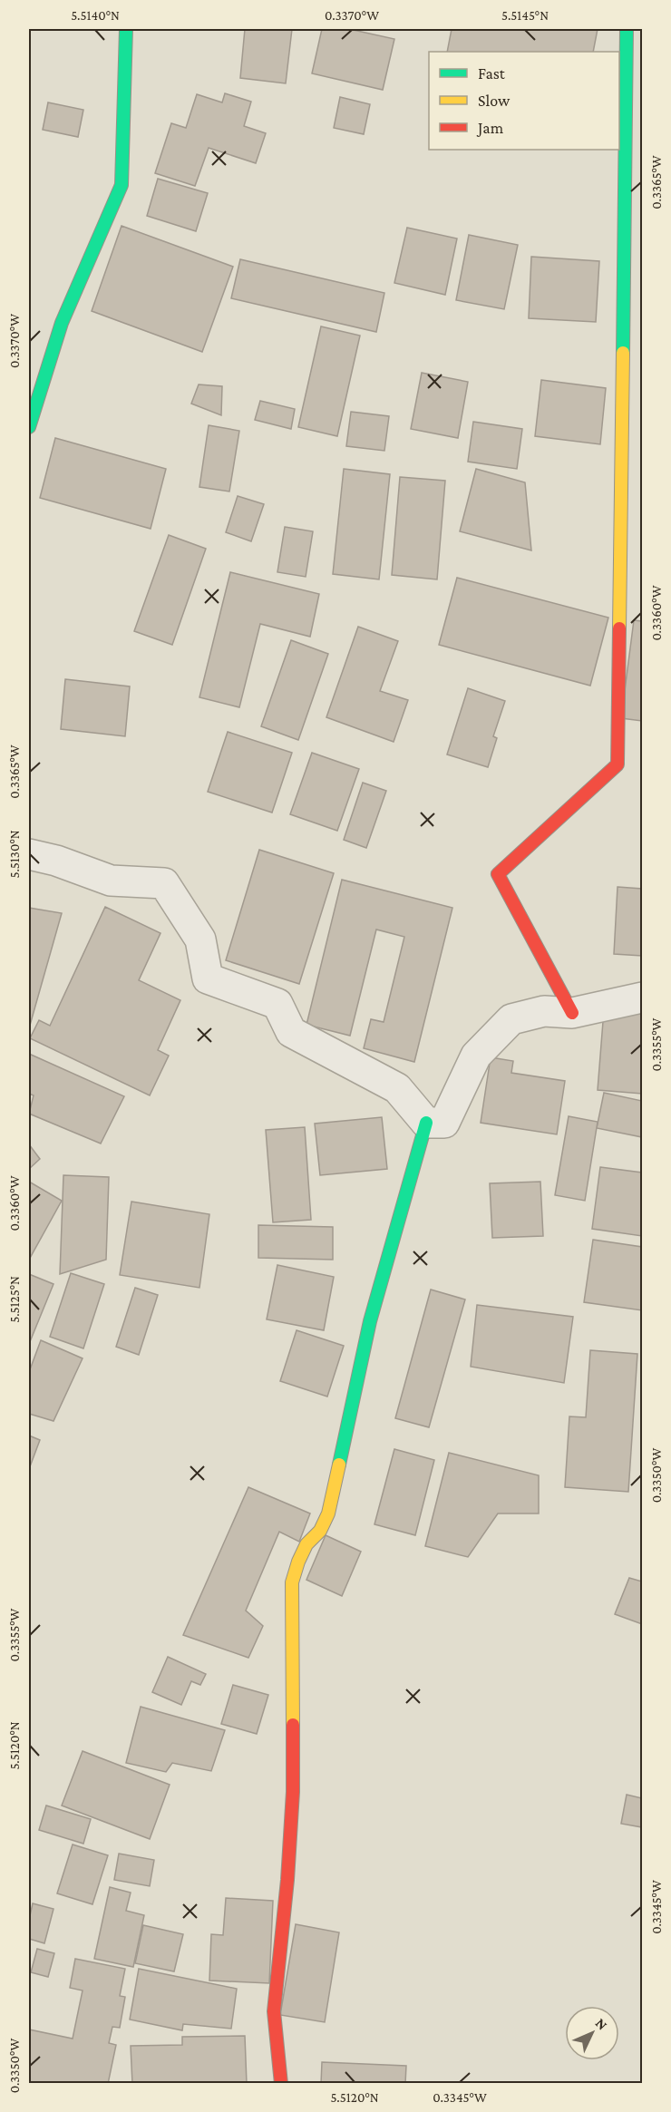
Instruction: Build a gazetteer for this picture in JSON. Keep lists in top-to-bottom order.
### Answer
{
  "legend": ["Fast", "Slow", "Jam"],
  "north": "top right",
  "coordinates": [
    "5.5140°N",
    "0.3370°W",
    "5.5145°N",
    "0.3365°W",
    "0.3360°W",
    "5.5130°N",
    "0.3355°W",
    "5.5125°N",
    "0.3350°W",
    "5.5120°N",
    "0.3345°W"
  ]
}
